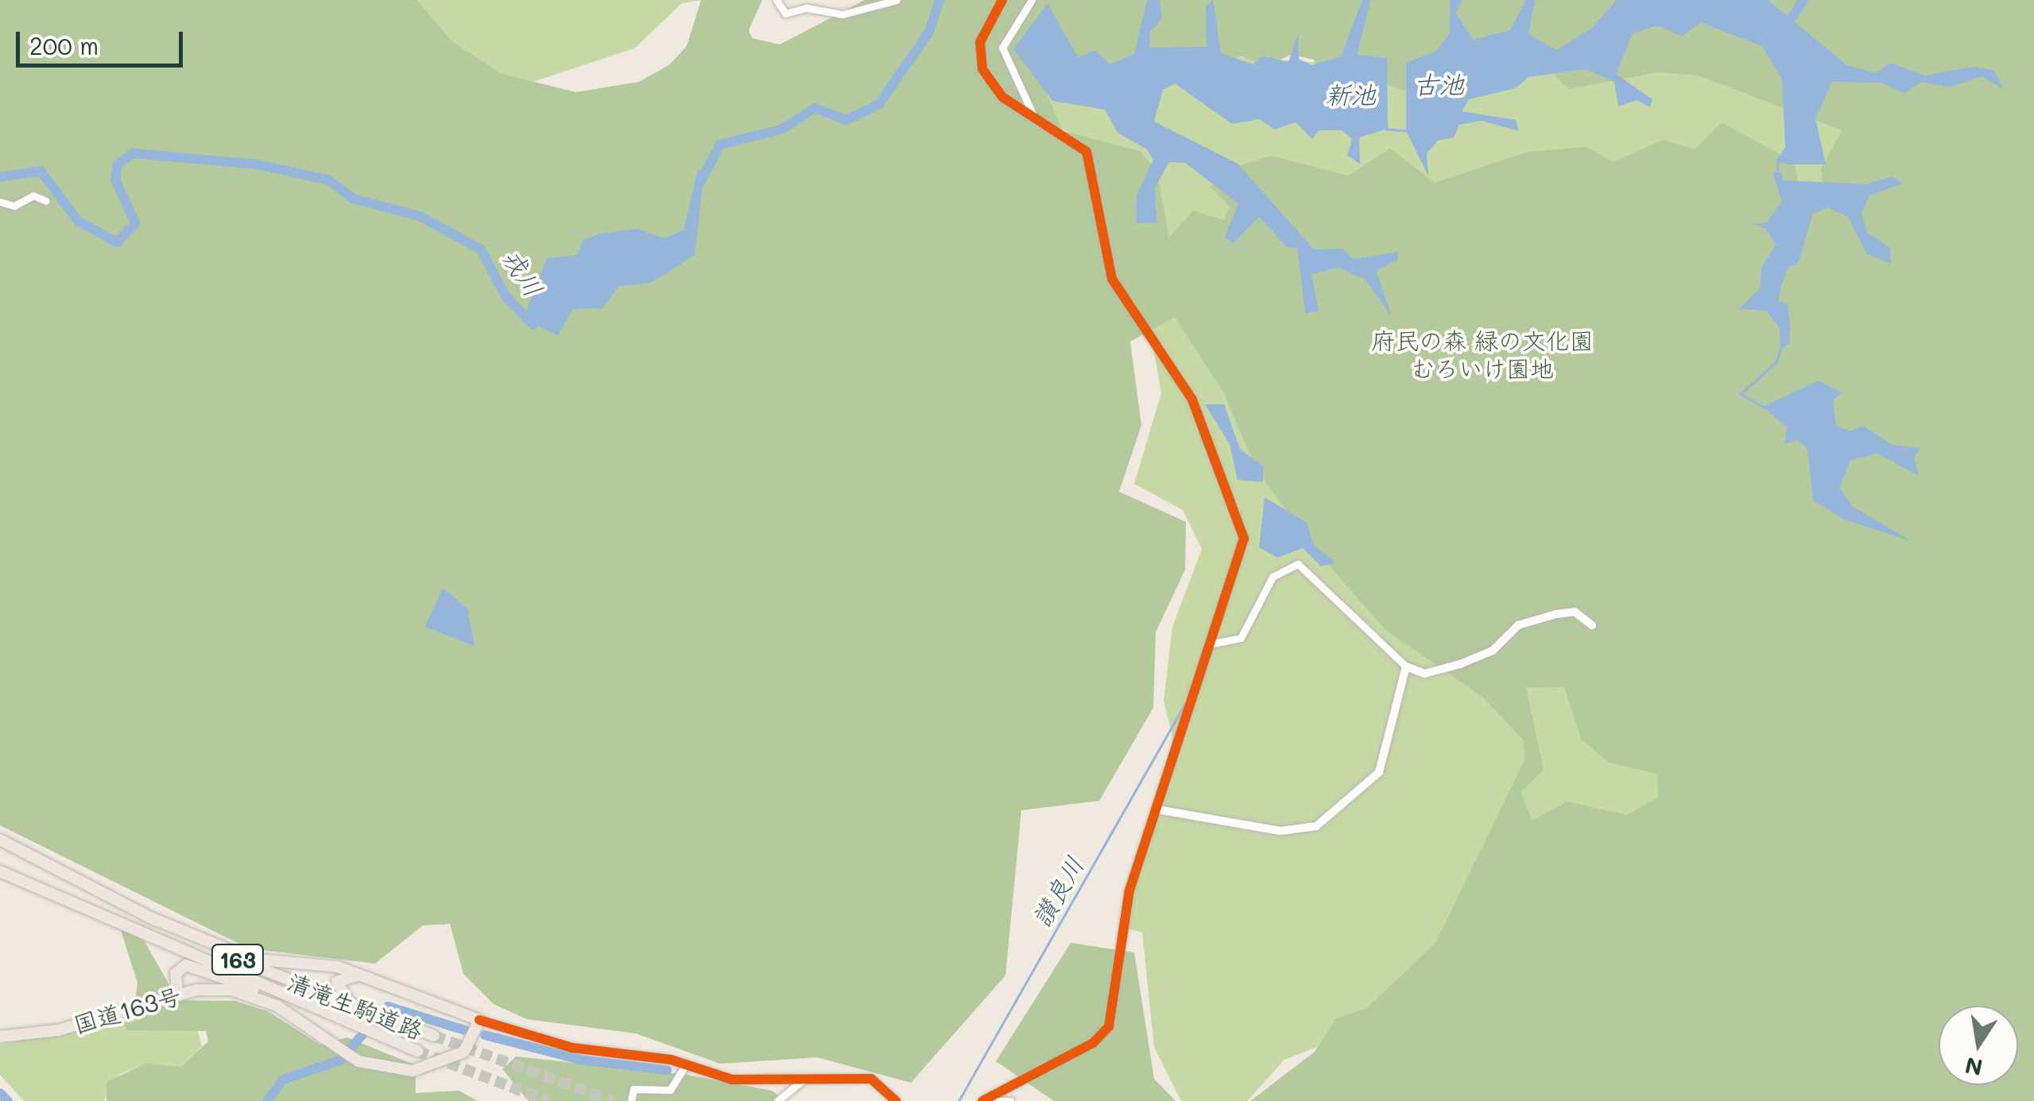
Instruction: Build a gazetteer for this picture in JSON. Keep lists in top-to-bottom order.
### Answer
{
  "streets": {
    "highway": ["163", "清滝生駒道路", "国道163号"]
  },
  "crossings": [
    ["163", "清滝生駒道路"],
    ["163", "国道163号"]
  ],
  "water": [
    "古池",
    "新池",
    "戎川",
    "讃良川"
  ],
  "parks": ["府民の森 緑の文化園 むろいけ園地"],
  "scale_bar": "200 m",
  "north": "bottom"
}
